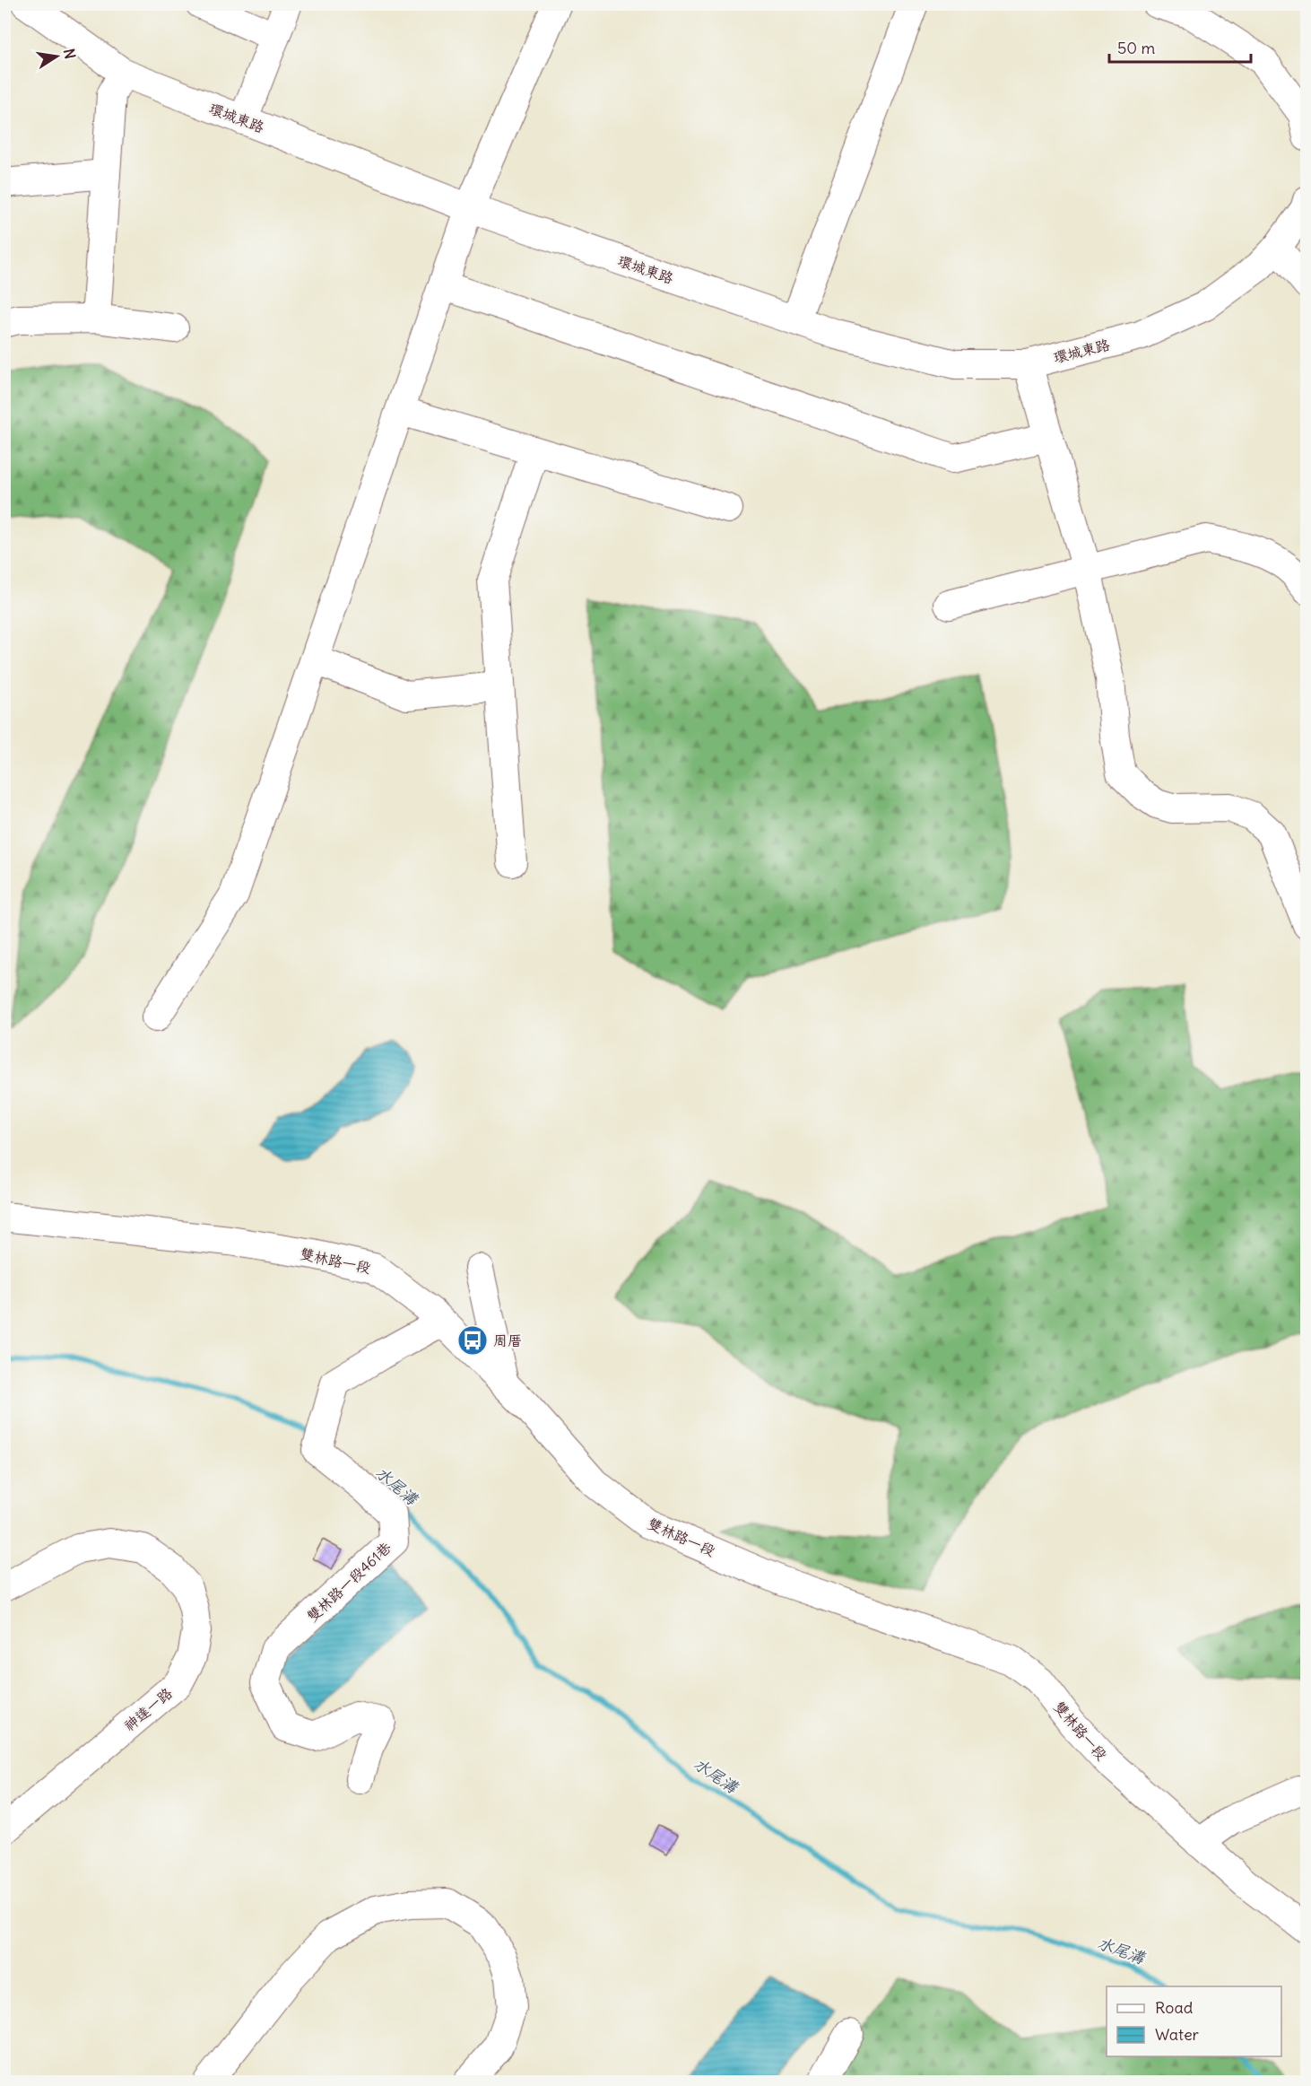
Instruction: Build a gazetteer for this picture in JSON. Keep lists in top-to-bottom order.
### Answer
{
  "streets": {
    "street": [
      "環城東路",
      "雙林路一段",
      "雙林路一段461巷",
      "神達一路"
    ]
  },
  "crossings": [
    ["雙林路一段", "雙林路一段461巷"]
  ],
  "water": ["水尾溝"],
  "places": {
    "bus stop": ["周厝"]
  },
  "legend": ["Road", "Water"],
  "scale_bar": "50 m",
  "north": "right"
}
